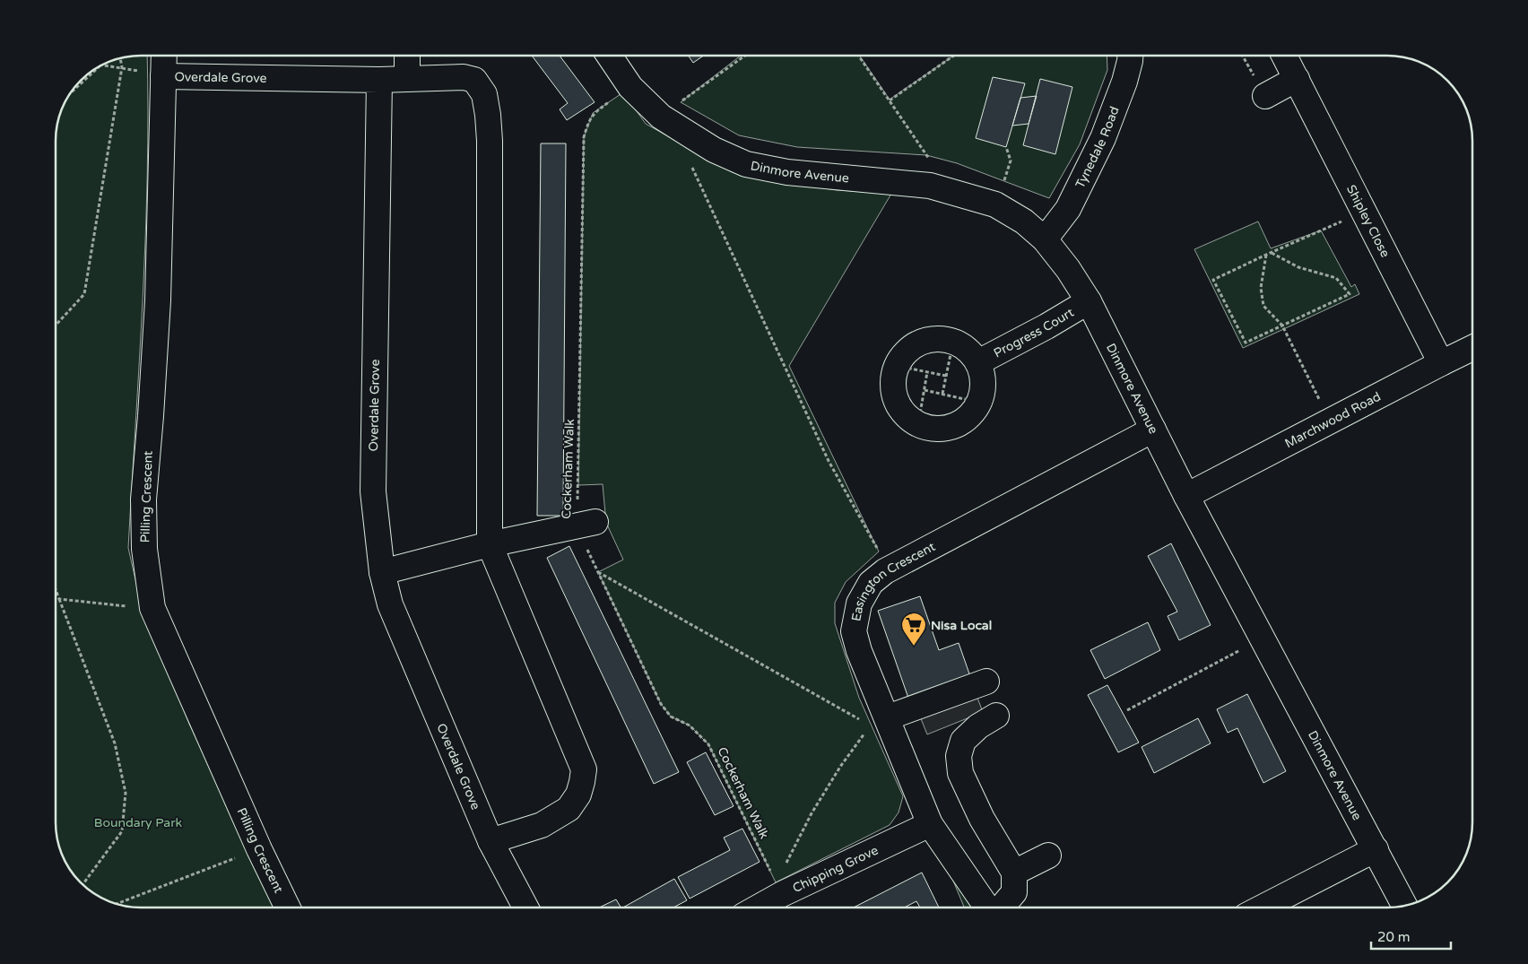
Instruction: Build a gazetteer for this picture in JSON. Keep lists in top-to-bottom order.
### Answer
{
  "streets": {
    "street": [
      "Overdale Grove",
      "Tynedale Road",
      "Dinmore Avenue",
      "Shipley Close",
      "Progress Court",
      "Marchwood Road",
      "Pilling Crescent",
      "Easington Crescent",
      "Chipping Grove"
    ],
    "path": ["Cockerham Walk"]
  },
  "crossings": [
    ["Overdale Grove", "Pilling Crescent"],
    ["Tynedale Road", "Dinmore Avenue"],
    ["Dinmore Avenue", "Progress Court"],
    ["Dinmore Avenue", "Marchwood Road"],
    ["Dinmore Avenue", "Cockerham Walk"],
    ["Dinmore Avenue", "Easington Crescent"],
    ["Shipley Close", "Marchwood Road"],
    ["Cockerham Walk", "Chipping Grove"],
    ["Easington Crescent", "Chipping Grove"]
  ],
  "parks": ["Boundary Park"],
  "places": {
    "supermarket": ["Nisa Local"]
  },
  "scale_bar": "20 m"
}
